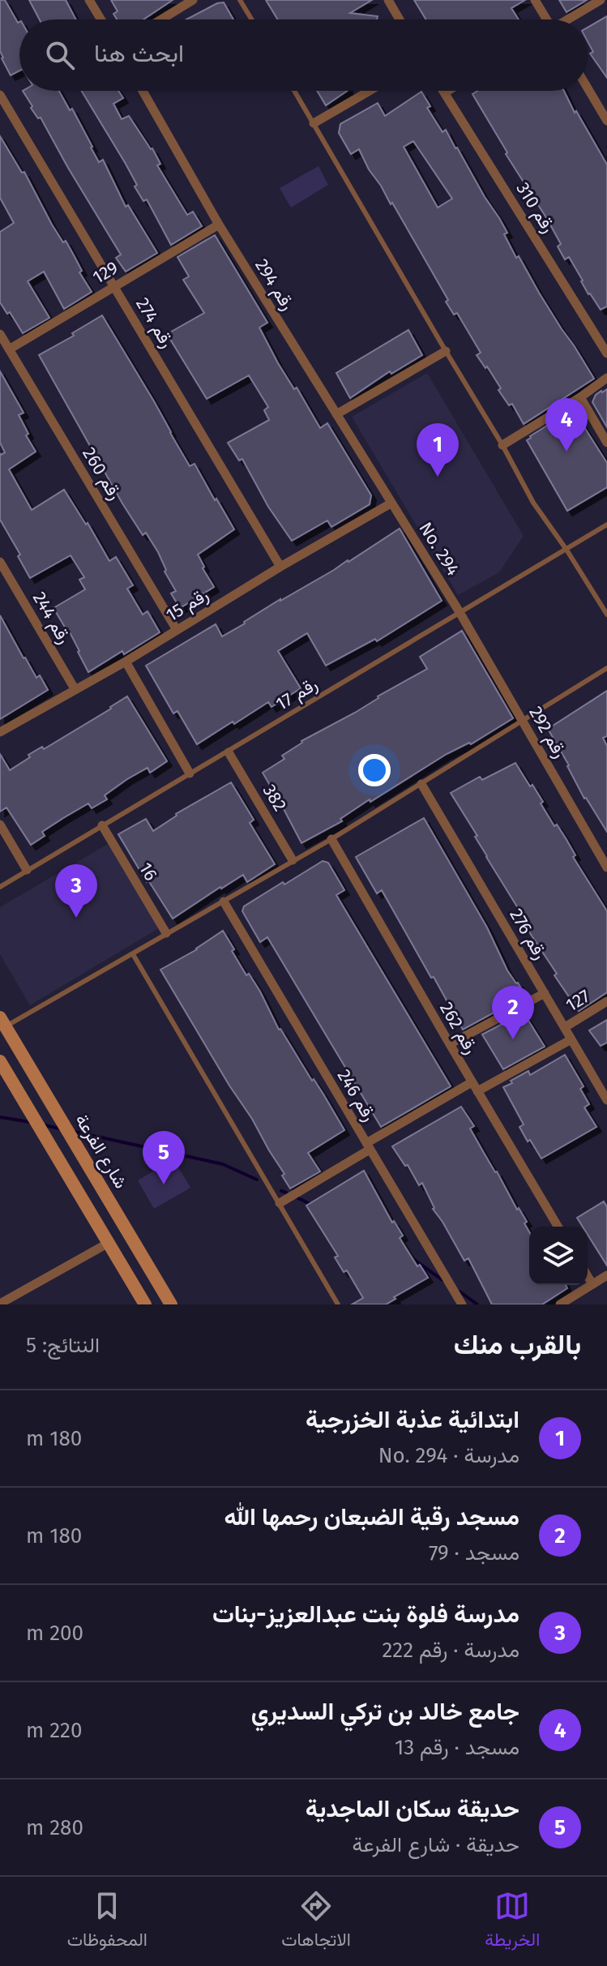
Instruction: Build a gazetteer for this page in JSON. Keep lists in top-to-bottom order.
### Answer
{
  "streets": {
    "street": [
      "رقم 310",
      "129",
      "رقم 294",
      "رقم 274",
      "رقم 260",
      "No. 294",
      "رقم 15",
      "رقم 244",
      "رقم 292",
      "382",
      "16",
      "رقم 276",
      "127",
      "رقم 262",
      "رقم 246",
      "شارع الفرعة"
    ],
    "lane": ["رقم 17"]
  },
  "crossings": [
    ["129", "رقم 294"],
    ["129", "رقم 274"],
    ["129", "رقم 260"],
    ["رقم 294", "No. 294"],
    ["رقم 294", "رقم 15"],
    ["رقم 274", "رقم 15"],
    ["رقم 260", "رقم 15"],
    ["No. 294", "رقم 15"],
    ["No. 294", "رقم 17"],
    ["No. 294", "رقم 292"],
    ["رقم 15", "رقم 244"],
    ["رقم 17", "رقم 292"],
    ["رقم 17", "382"],
    ["رقم 17", "16"],
    ["رقم 276", "127"]
  ],
  "page": {
    "search": "ابحث هنا",
    "pins": [
      "4",
      "1",
      "3",
      "2",
      "5"
    ],
    "heading": ["بالقرب منك", "النتائج: 5"],
    "list": [
      {
        "mark": "1",
        "name": "ابتدائية عذبة الخزرجية",
        "note": "مدرسة · No. 294",
        "value": "180 m"
      },
      {
        "mark": "2",
        "name": "مسجد رقية الضبعان رحمها الله",
        "note": "مسجد · 79",
        "value": "180 m"
      },
      {
        "mark": "3",
        "name": "مدرسة فلوة بنت عبدالعزيز-بنات",
        "note": "مدرسة · رقم 222",
        "value": "200 m"
      },
      {
        "mark": "4",
        "name": "جامع خالد بن تركي السديري",
        "note": "مسجد · رقم 13",
        "value": "220 m"
      },
      {
        "mark": "5",
        "name": "حديقة سكان الماجدية",
        "note": "حديقة · شارع الفرعة",
        "value": "280 m"
      }
    ],
    "nav": ["الخريطة", "الاتجاهات", "المحفوظات"]
  }
}
